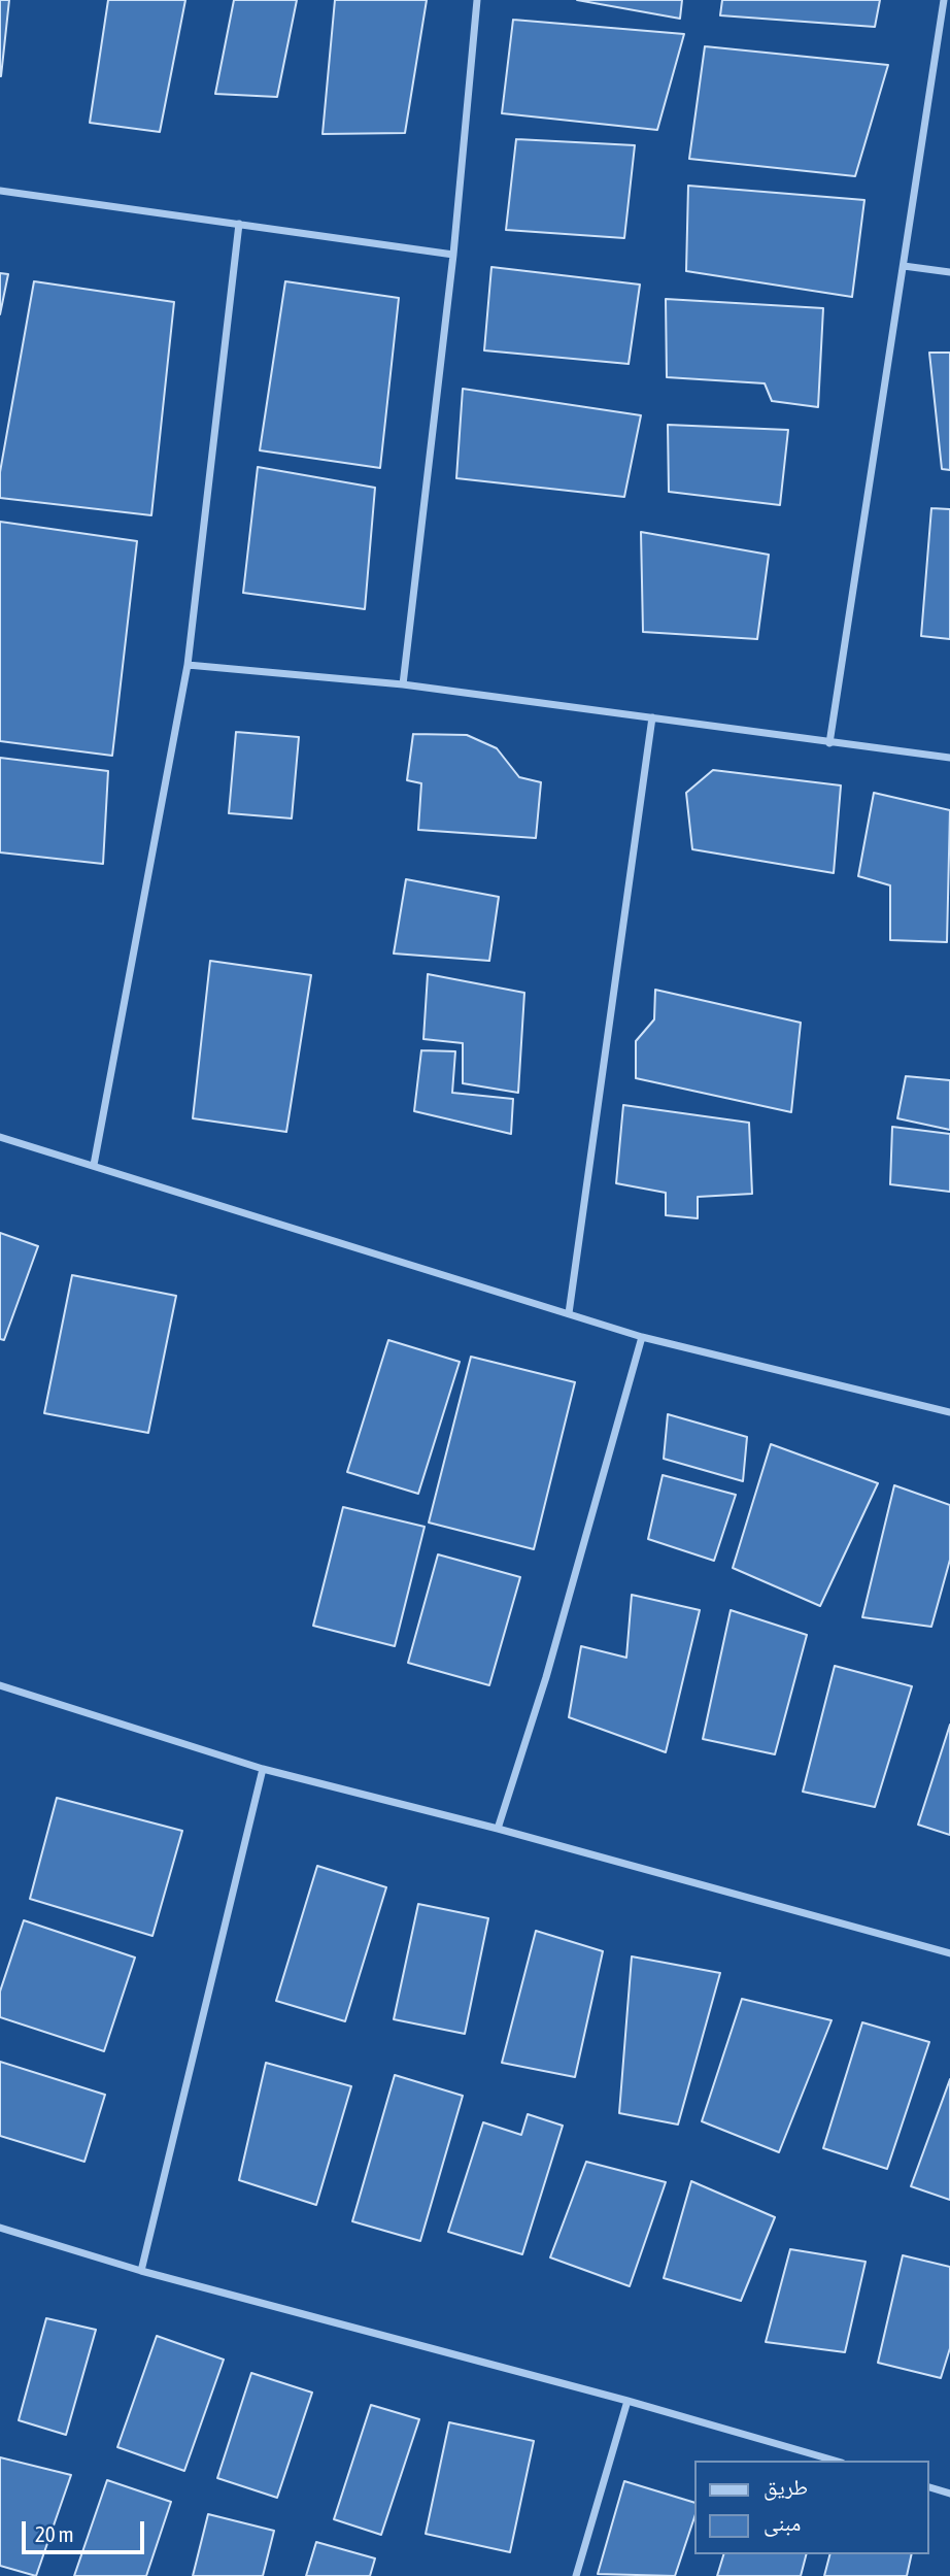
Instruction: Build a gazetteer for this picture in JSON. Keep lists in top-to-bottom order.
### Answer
{
  "legend": ["طريق", "مبنى"],
  "scale_bar": "20 m"
}
